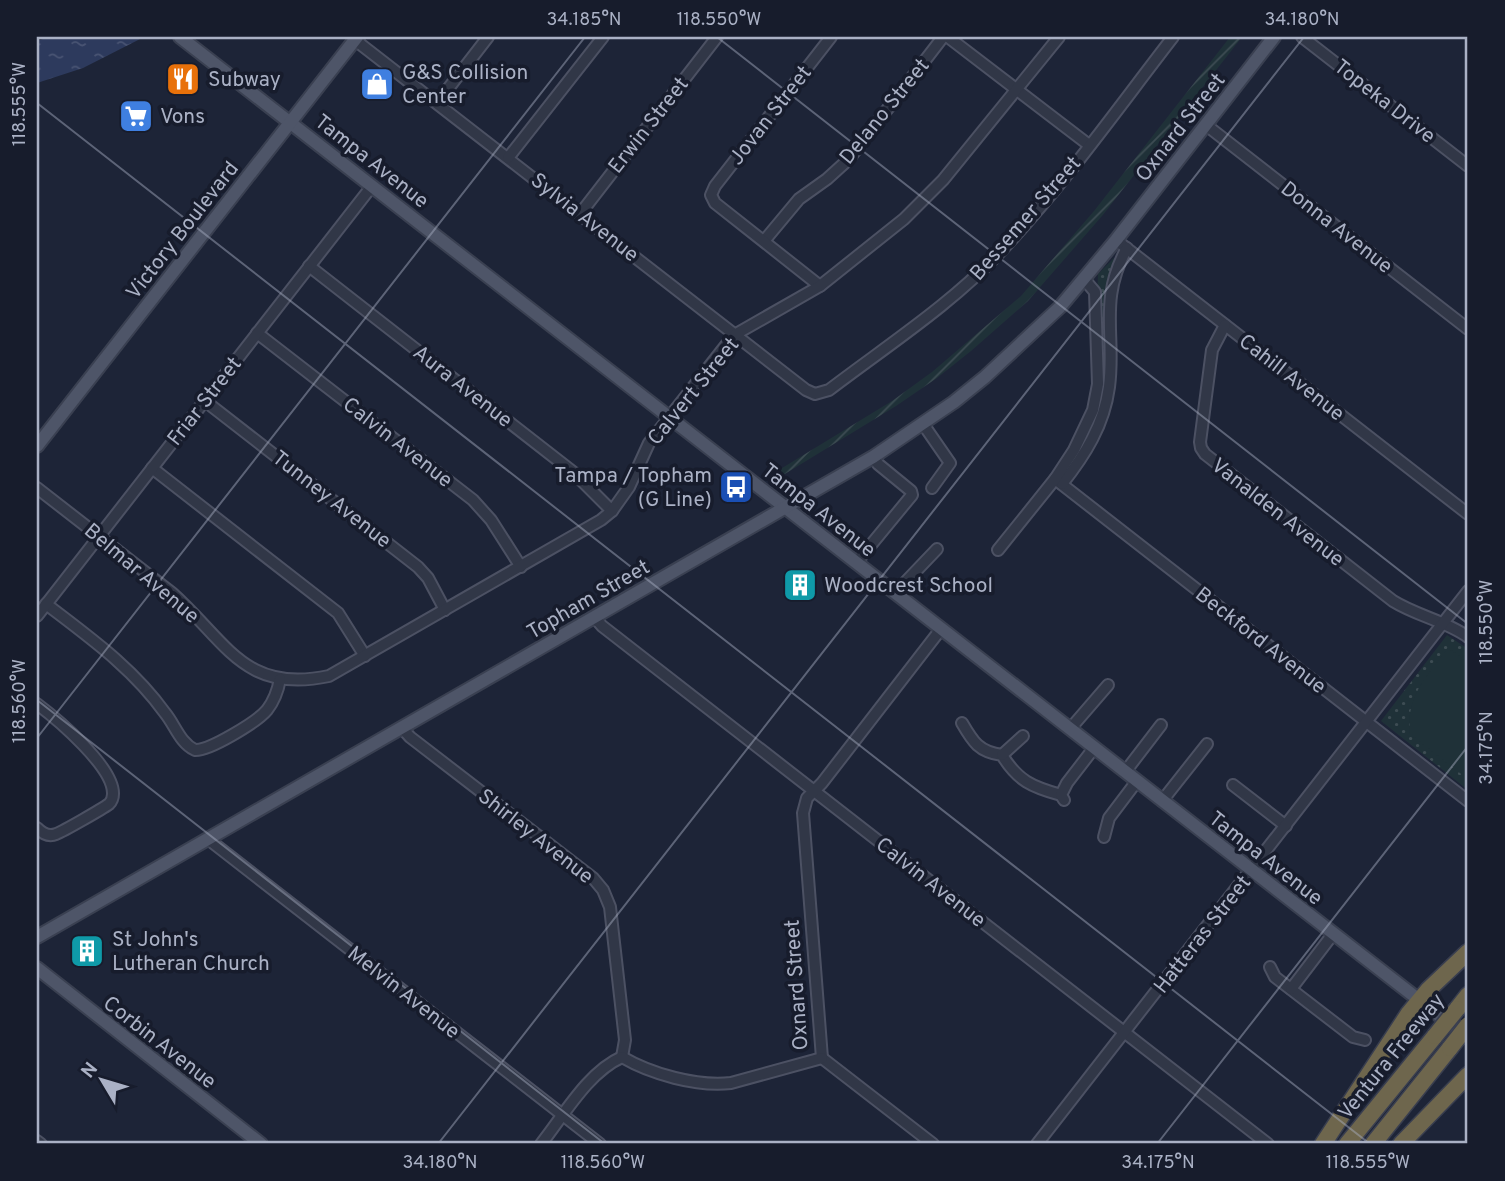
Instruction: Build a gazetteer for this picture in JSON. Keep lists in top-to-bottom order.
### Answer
{
  "streets": {
    "highway": ["Ventura Freeway"],
    "main road": [
      "Oxnard Street",
      "Tampa Avenue",
      "Victory Boulevard",
      "Topham Street",
      "Corbin Avenue"
    ],
    "street": [
      "Topeka Drive",
      "Delano Street",
      "Jovan Street",
      "Erwin Street",
      "Sylvia Avenue",
      "Bessemer Street",
      "Donna Avenue",
      "Cahill Avenue",
      "Aura Avenue",
      "Calvert Street",
      "Friar Street",
      "Calvin Avenue",
      "Tunney Avenue",
      "Vanalden Avenue",
      "Belmar Avenue",
      "Beckford Avenue",
      "Shirley Avenue",
      "Hatteras Street",
      "Melvin Avenue"
    ]
  },
  "crossings": [
    ["Delano Street", "Jovan Street"],
    ["Erwin Street", "Sylvia Avenue"],
    ["Oxnard Street", "Tampa Avenue"],
    ["Oxnard Street", "Donna Avenue"],
    ["Oxnard Street", "Cahill Avenue"],
    ["Oxnard Street", "Calvin Avenue"],
    ["Oxnard Street", "Topham Street"],
    ["Oxnard Street", "Beckford Avenue"],
    ["Oxnard Street", "Shirley Avenue"],
    ["Tampa Avenue", "Victory Boulevard"],
    ["Tampa Avenue", "Calvert Street"],
    ["Tampa Avenue", "Friar Street"],
    ["Tampa Avenue", "Topham Street"],
    ["Tampa Avenue", "Hatteras Street"],
    ["Sylvia Avenue", "Bessemer Street"],
    ["Sylvia Avenue", "Victory Boulevard"],
    ["Sylvia Avenue", "Calvert Street"],
    ["Cahill Avenue", "Vanalden Avenue"],
    ["Cahill Avenue", "Topham Street"],
    ["Aura Avenue", "Calvert Street"],
    ["Aura Avenue", "Friar Street"],
    ["Calvert Street", "Calvin Avenue"],
    ["Calvert Street", "Tunney Avenue"],
    ["Calvert Street", "Belmar Avenue"],
    ["Friar Street", "Calvin Avenue"],
    ["Friar Street", "Tunney Avenue"],
    ["Friar Street", "Belmar Avenue"],
    ["Calvin Avenue", "Topham Street"],
    ["Calvin Avenue", "Hatteras Street"],
    ["Vanalden Avenue", "Hatteras Street"],
    ["Topham Street", "Shirley Avenue"],
    ["Topham Street", "Melvin Avenue"],
    ["Beckford Avenue", "Hatteras Street"]
  ],
  "places": {
    "restaurant": ["Subway"],
    "shop": ["G&S Collision Center"],
    "supermarket": ["Vons"],
    "bus stop": ["Tampa / Topham (G Line)"],
    "building": ["Woodcrest School", "St John's Lutheran Church"]
  },
  "north": "top left",
  "coordinates": [
    "34.185°N",
    "118.550°W",
    "34.180°N",
    "118.555°W",
    "118.560°W",
    "34.175°N"
  ]
}
